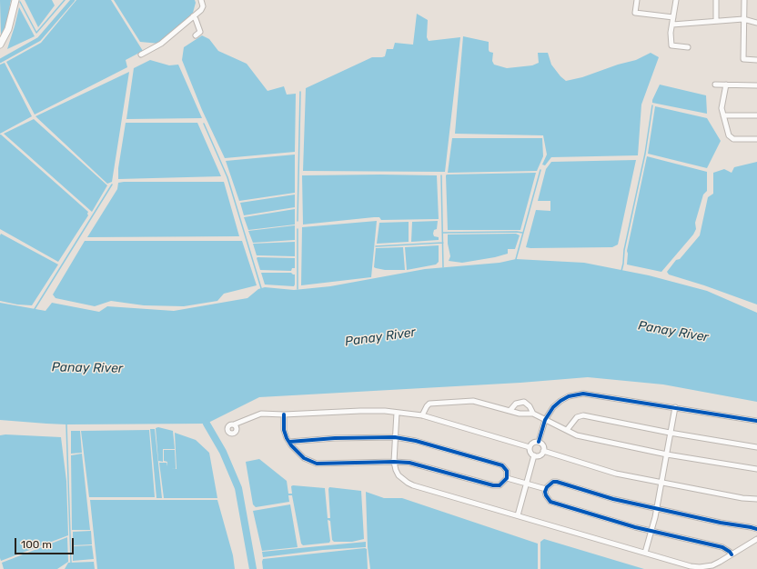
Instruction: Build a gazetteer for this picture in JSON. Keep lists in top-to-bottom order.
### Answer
{
  "water": ["Panay River"],
  "scale_bar": "100 m"
}
